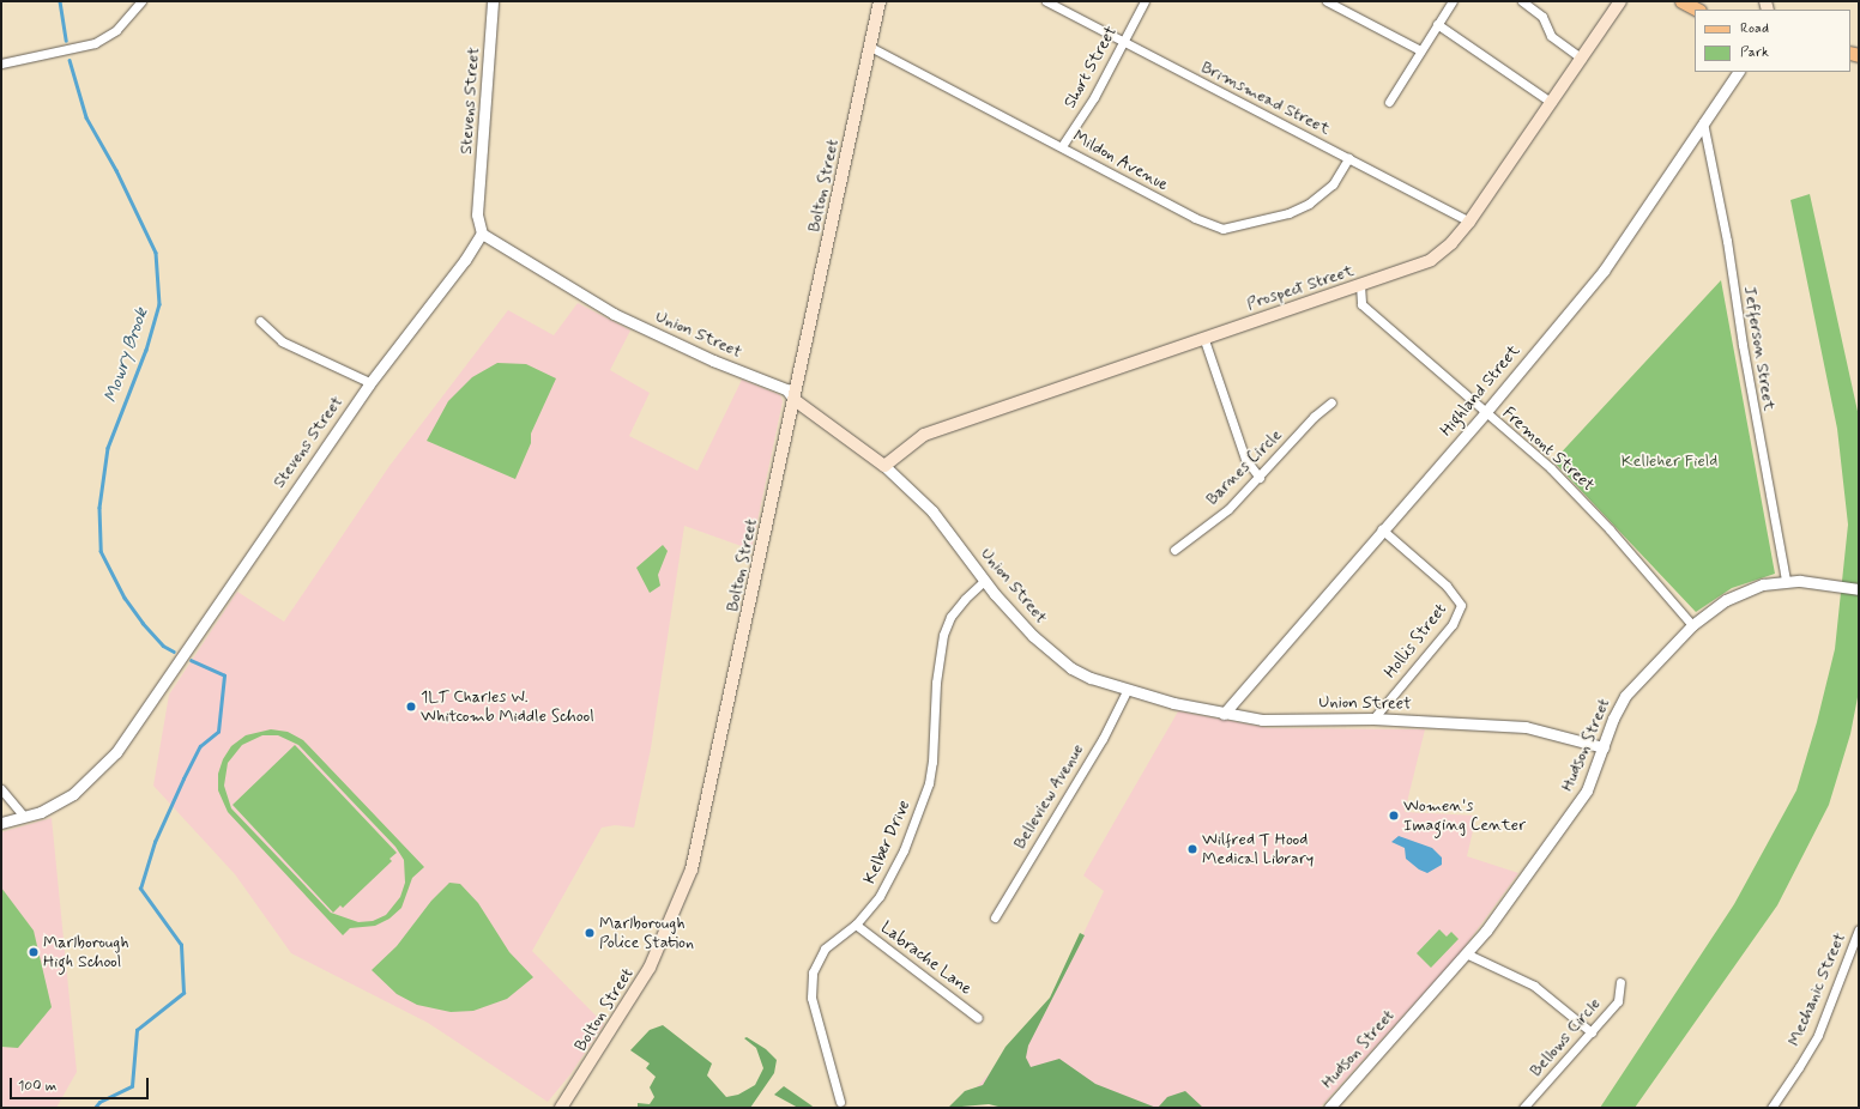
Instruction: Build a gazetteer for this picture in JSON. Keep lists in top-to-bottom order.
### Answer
{
  "streets": {
    "main road": ["Bolton Street", "Prospect Street", "Union Street"],
    "street": [
      "Short Street",
      "Brimsmead Street",
      "Stevens Street",
      "Mildon Avenue",
      "Jefferson Street",
      "Highland Street",
      "Fremont Street",
      "Barnes Circle",
      "Hollis Street",
      "Hudson Street",
      "Belleview Avenue",
      "Kelber Drive",
      "Labrache Lane",
      "Mechanic Street",
      "Bellows Circle"
    ]
  },
  "crossings": [
    ["Short Street", "Brimsmead Street"],
    ["Short Street", "Mildon Avenue"],
    ["Brimsmead Street", "Mildon Avenue"],
    ["Brimsmead Street", "Prospect Street"],
    ["Stevens Street", "Union Street"],
    ["Mildon Avenue", "Bolton Street"],
    ["Bolton Street", "Union Street"],
    ["Prospect Street", "Union Street"],
    ["Prospect Street", "Fremont Street"],
    ["Union Street", "Highland Street"],
    ["Union Street", "Hollis Street"],
    ["Union Street", "Hudson Street"],
    ["Union Street", "Belleview Avenue"],
    ["Union Street", "Kelber Drive"],
    ["Jefferson Street", "Highland Street"],
    ["Jefferson Street", "Hudson Street"],
    ["Highland Street", "Fremont Street"],
    ["Highland Street", "Hollis Street"],
    ["Fremont Street", "Hudson Street"],
    ["Kelber Drive", "Labrache Lane"]
  ],
  "water": ["Mowry Brook"],
  "parks": ["Kelleher Field"],
  "places": [
    "1LT Charles W. Whitcomb Middle School",
    "Women's Imaging Center",
    "Wilfred T Hood Medical Library",
    "Marlborough Police Station",
    "Marlborough High School"
  ],
  "legend": ["Road", "Park"],
  "scale_bar": "100 m"
}
